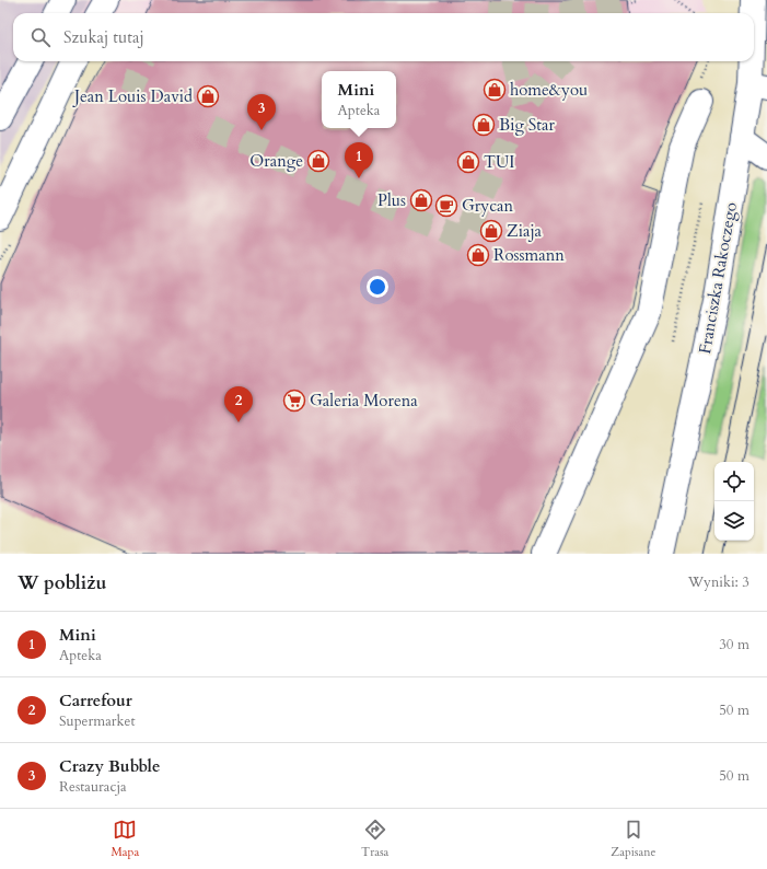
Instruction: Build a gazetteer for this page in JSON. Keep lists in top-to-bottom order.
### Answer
{
  "streets": {
    "main road": ["Franciszka Rakoczego"]
  },
  "places": {
    "shop": [
      "home&you",
      "Jean Louis David",
      "Big Star",
      "Orange",
      "TUI",
      "Plus",
      "Ziaja",
      "Rossmann"
    ],
    "cafe": ["Grycan"],
    "supermarket": ["Galeria Morena"]
  },
  "page": {
    "search": "Szukaj tutaj",
    "popup": ["Mini", "Apteka"],
    "pins": ["3", "1", "2"],
    "heading": ["W pobliżu", "Wyniki: 3"],
    "list": [
      {
        "mark": "1",
        "name": "Mini",
        "note": "Apteka",
        "value": "30 m"
      },
      {
        "mark": "2",
        "name": "Carrefour",
        "note": "Supermarket",
        "value": "50 m"
      },
      {
        "mark": "3",
        "name": "Crazy Bubble",
        "note": "Restauracja",
        "value": "50 m"
      }
    ],
    "nav": ["Mapa", "Trasa", "Zapisane"]
  }
}
